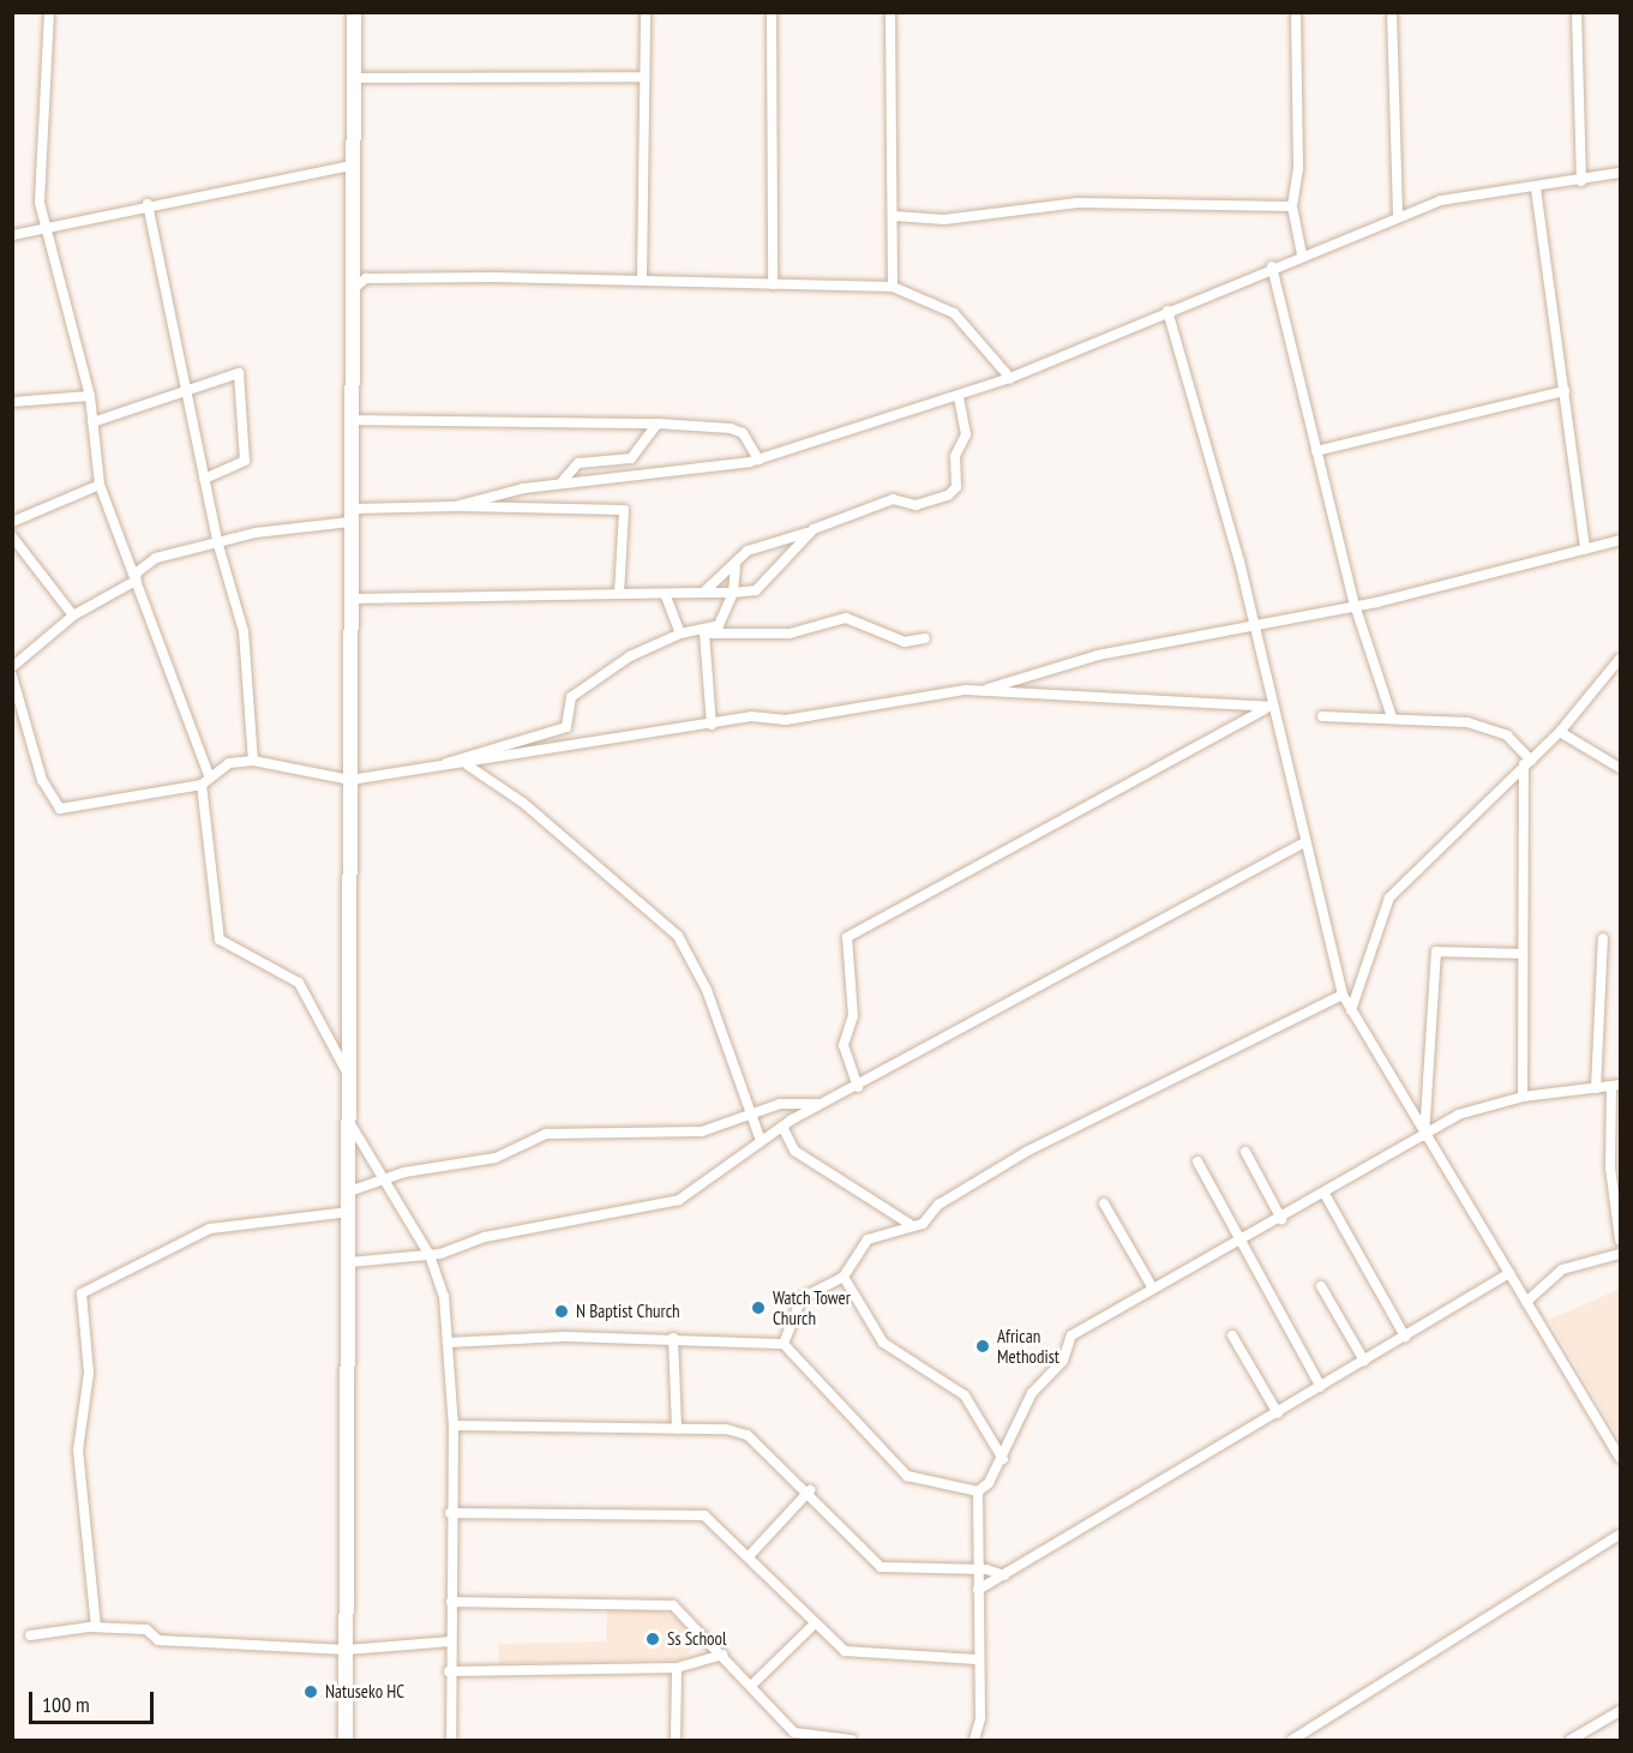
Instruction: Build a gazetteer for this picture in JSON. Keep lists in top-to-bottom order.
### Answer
{
  "places": [
    "Watch Tower Church",
    "N Baptist Church",
    "African Methodist",
    "Ss School",
    "Natuseko HC"
  ],
  "scale_bar": "100 m"
}
